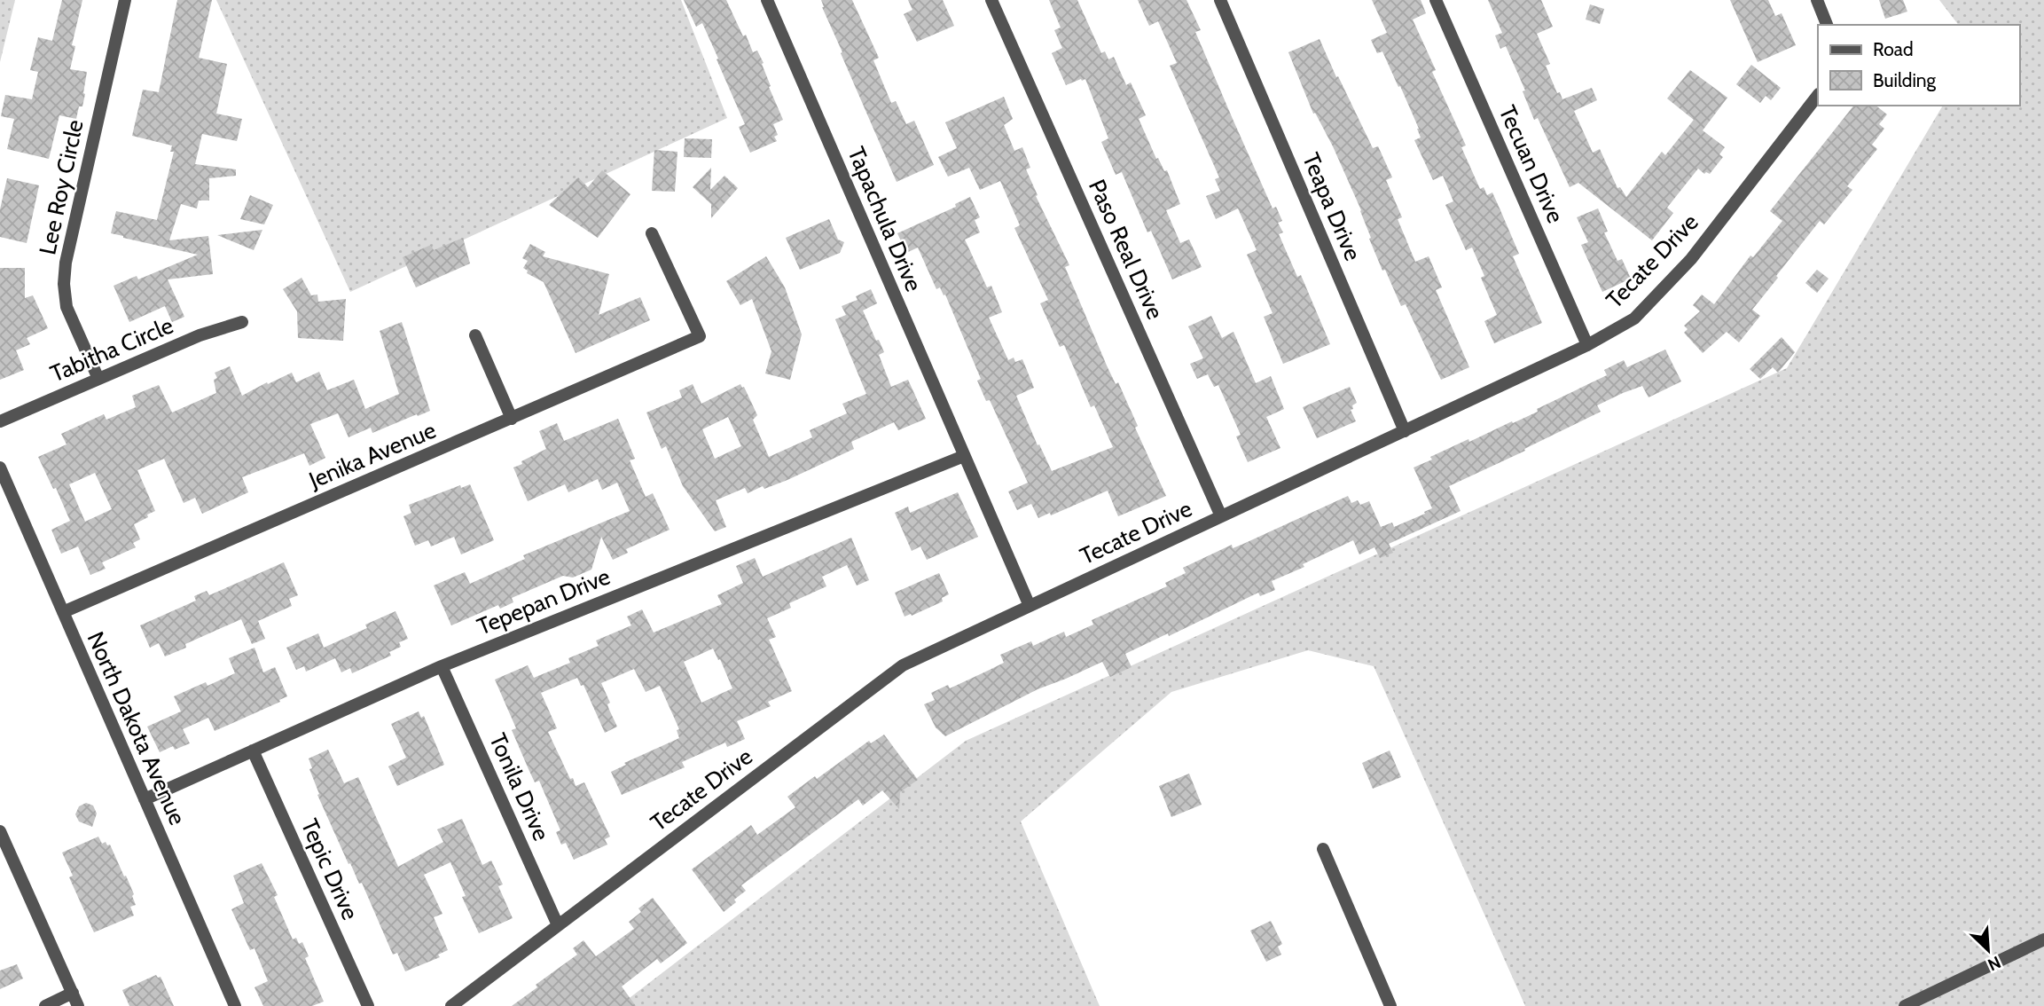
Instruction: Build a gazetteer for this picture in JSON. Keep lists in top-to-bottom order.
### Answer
{
  "streets": {
    "street": [
      "Tecuan Drive",
      "Lee Roy Circle",
      "Teapa Drive",
      "Tapachula Drive",
      "Paso Real Drive",
      "Tecate Drive",
      "Tabitha Circle",
      "Jenika Avenue",
      "Tepepan Drive",
      "North Dakota Avenue",
      "Tonila Drive",
      "Tepic Drive"
    ]
  },
  "crossings": [
    ["Tecuan Drive", "Tecate Drive"],
    ["Lee Roy Circle", "Tabitha Circle"],
    ["Teapa Drive", "Tecate Drive"],
    ["Tapachula Drive", "Tecate Drive"],
    ["Tapachula Drive", "Tepepan Drive"],
    ["Paso Real Drive", "Tecate Drive"],
    ["Tecate Drive", "Tonila Drive"],
    ["Jenika Avenue", "North Dakota Avenue"],
    ["Tepepan Drive", "North Dakota Avenue"],
    ["Tepepan Drive", "Tonila Drive"],
    ["Tepepan Drive", "Tepic Drive"]
  ],
  "legend": ["Road", "Building"],
  "north": "bottom right"
}
